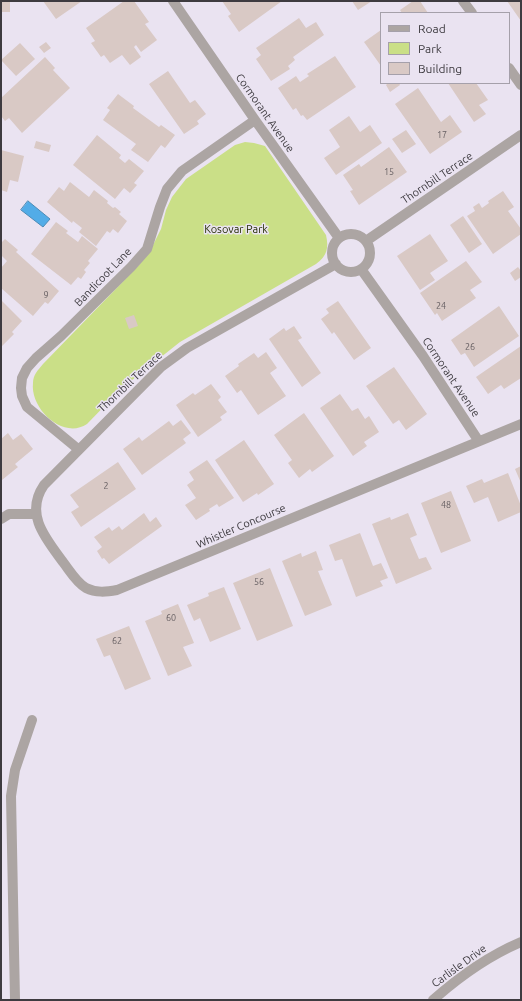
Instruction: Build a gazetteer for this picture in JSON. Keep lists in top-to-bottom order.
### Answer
{
  "streets": {
    "street": [
      "Cormorant Avenue",
      "Thornbill Terrace",
      "Bandicoot Lane",
      "Whistler Concourse",
      "Carlisle Drive"
    ]
  },
  "crossings": [
    ["Cormorant Avenue", "Thornbill Terrace"],
    ["Cormorant Avenue", "Bandicoot Lane"],
    ["Cormorant Avenue", "Whistler Concourse"],
    ["Thornbill Terrace", "Bandicoot Lane"],
    ["Thornbill Terrace", "Whistler Concourse"]
  ],
  "parks": ["Kosovar Park"],
  "house_numbers": [
    "17",
    "15",
    "9",
    "24",
    "26",
    "2",
    "48",
    "56",
    "60",
    "62"
  ],
  "legend": ["Road", "Park", "Building"]
}
